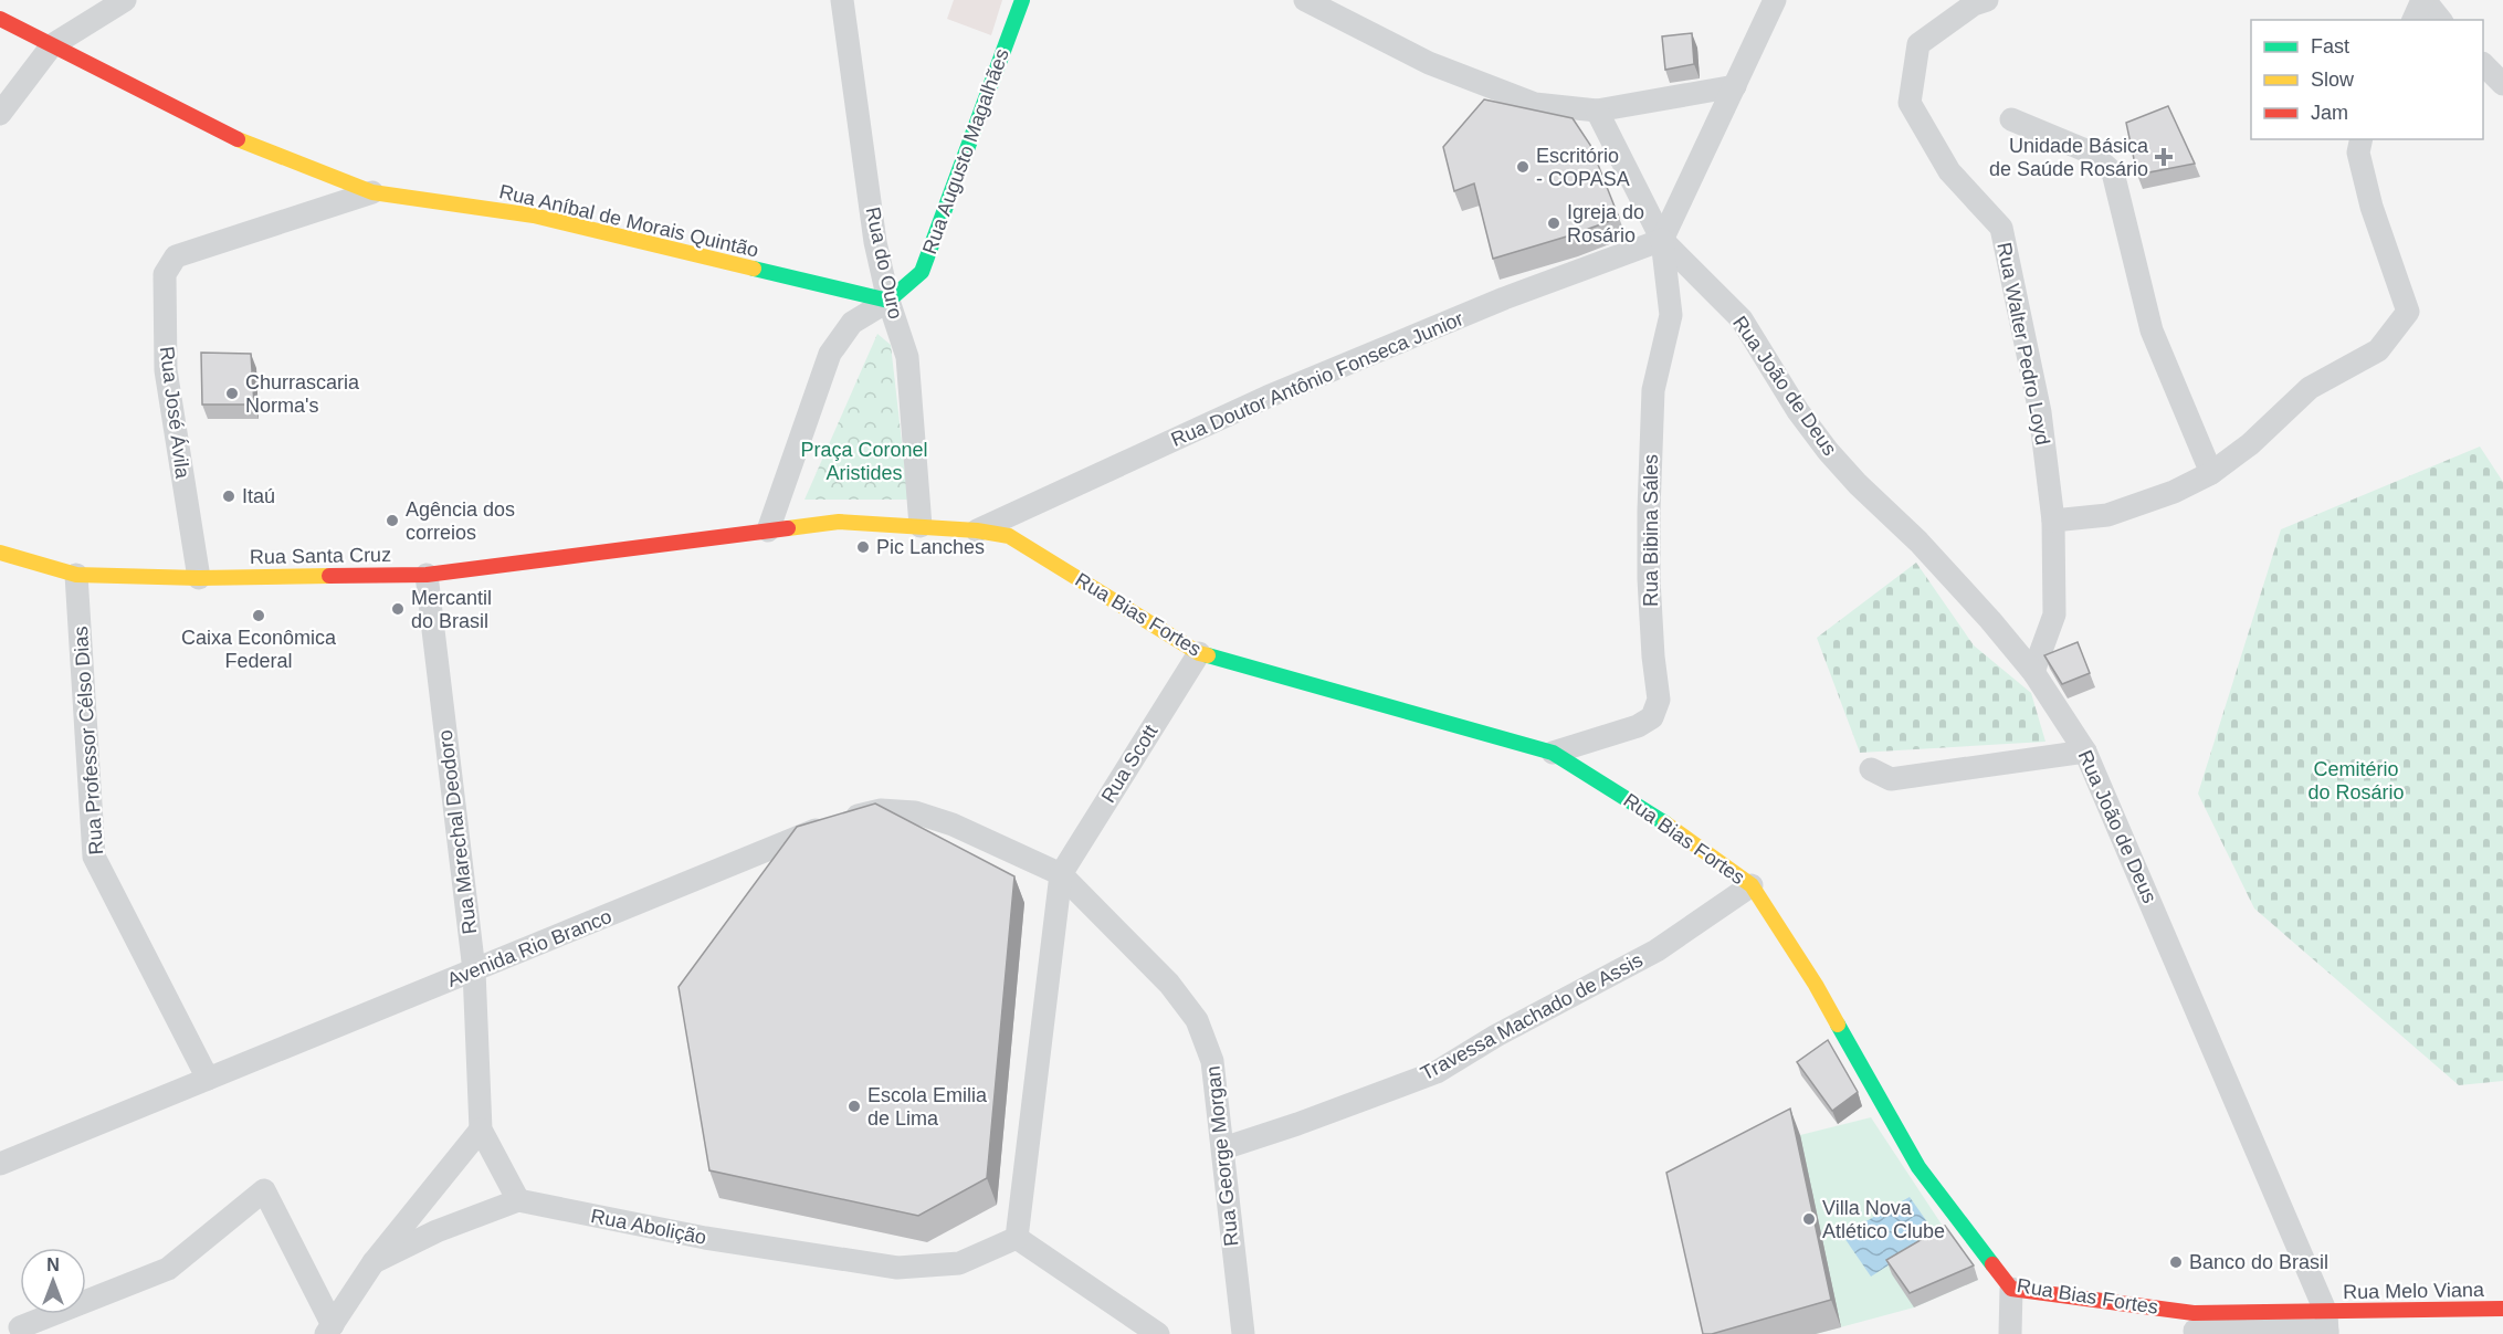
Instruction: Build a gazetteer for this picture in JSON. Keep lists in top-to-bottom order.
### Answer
{
  "streets": {
    "street": [
      "Rua Augusto Magalhães",
      "Rua Aníbal de Morais Quintão",
      "Rua do Ouro",
      "Rua Walter Pedro Loyd",
      "Rua Doutor Antônio Fonseca Junior",
      "Rua João de Deus",
      "Rua José Ávila",
      "Rua Bibina Sáles",
      "Rua Santa Cruz",
      "Rua Bias Fortes",
      "Rua Professor Célso Dias",
      "Rua Scott",
      "Rua Marechal Deodoro",
      "Avenida Rio Branco",
      "Travessa Machado de Assis",
      "Rua George Morgan",
      "Rua Abolição",
      "Rua Melo Viana"
    ]
  },
  "crossings": [
    ["Rua Augusto Magalhães", "Rua Aníbal de Morais Quintão"],
    ["Rua Augusto Magalhães", "Rua do Ouro"],
    ["Rua Augusto Magalhães", "Rua Santa Cruz"],
    ["Rua Aníbal de Morais Quintão", "Rua do Ouro"],
    ["Rua Aníbal de Morais Quintão", "Rua José Ávila"],
    ["Rua do Ouro", "Rua Santa Cruz"],
    ["Rua do Ouro", "Rua Bias Fortes"],
    ["Rua Walter Pedro Loyd", "Rua João de Deus"],
    ["Rua Doutor Antônio Fonseca Junior", "Rua João de Deus"],
    ["Rua Doutor Antônio Fonseca Junior", "Rua Bibina Sáles"],
    ["Rua Doutor Antônio Fonseca Junior", "Rua Bias Fortes"],
    ["Rua João de Deus", "Rua Bibina Sáles"],
    ["Rua João de Deus", "Rua Bias Fortes"],
    ["Rua João de Deus", "Rua Melo Viana"],
    ["Rua José Ávila", "Rua Santa Cruz"],
    ["Rua Bibina Sáles", "Rua Bias Fortes"],
    ["Rua Santa Cruz", "Rua Bias Fortes"],
    ["Rua Santa Cruz", "Rua Professor Célso Dias"],
    ["Rua Santa Cruz", "Rua Marechal Deodoro"],
    ["Rua Bias Fortes", "Rua Scott"],
    ["Rua Bias Fortes", "Travessa Machado de Assis"],
    ["Rua Bias Fortes", "Rua Melo Viana"],
    ["Rua Professor Célso Dias", "Avenida Rio Branco"],
    ["Rua Scott", "Avenida Rio Branco"],
    ["Rua Scott", "Rua George Morgan"],
    ["Rua Marechal Deodoro", "Avenida Rio Branco"],
    ["Rua Marechal Deodoro", "Rua Abolição"],
    ["Avenida Rio Branco", "Rua George Morgan"],
    ["Travessa Machado de Assis", "Rua George Morgan"]
  ],
  "parks": ["Praça Coronel Aristides", "Cemitério do Rosário"],
  "places": {
    "health": ["Unidade Básica de Saúde Rosário"],
    "other": [
      "Escritório - COPASA",
      "Igreja do Rosário",
      "Churrascaria Norma's",
      "Itaú",
      "Agência dos correios",
      "Pic Lanches",
      "Mercantil do Brasil",
      "Caixa Econômica Federal",
      "Escola Emilia de Lima",
      "Villa Nova Atlético Clube",
      "Banco do Brasil"
    ]
  },
  "legend": ["Fast", "Slow", "Jam"],
  "north": "top"
}
